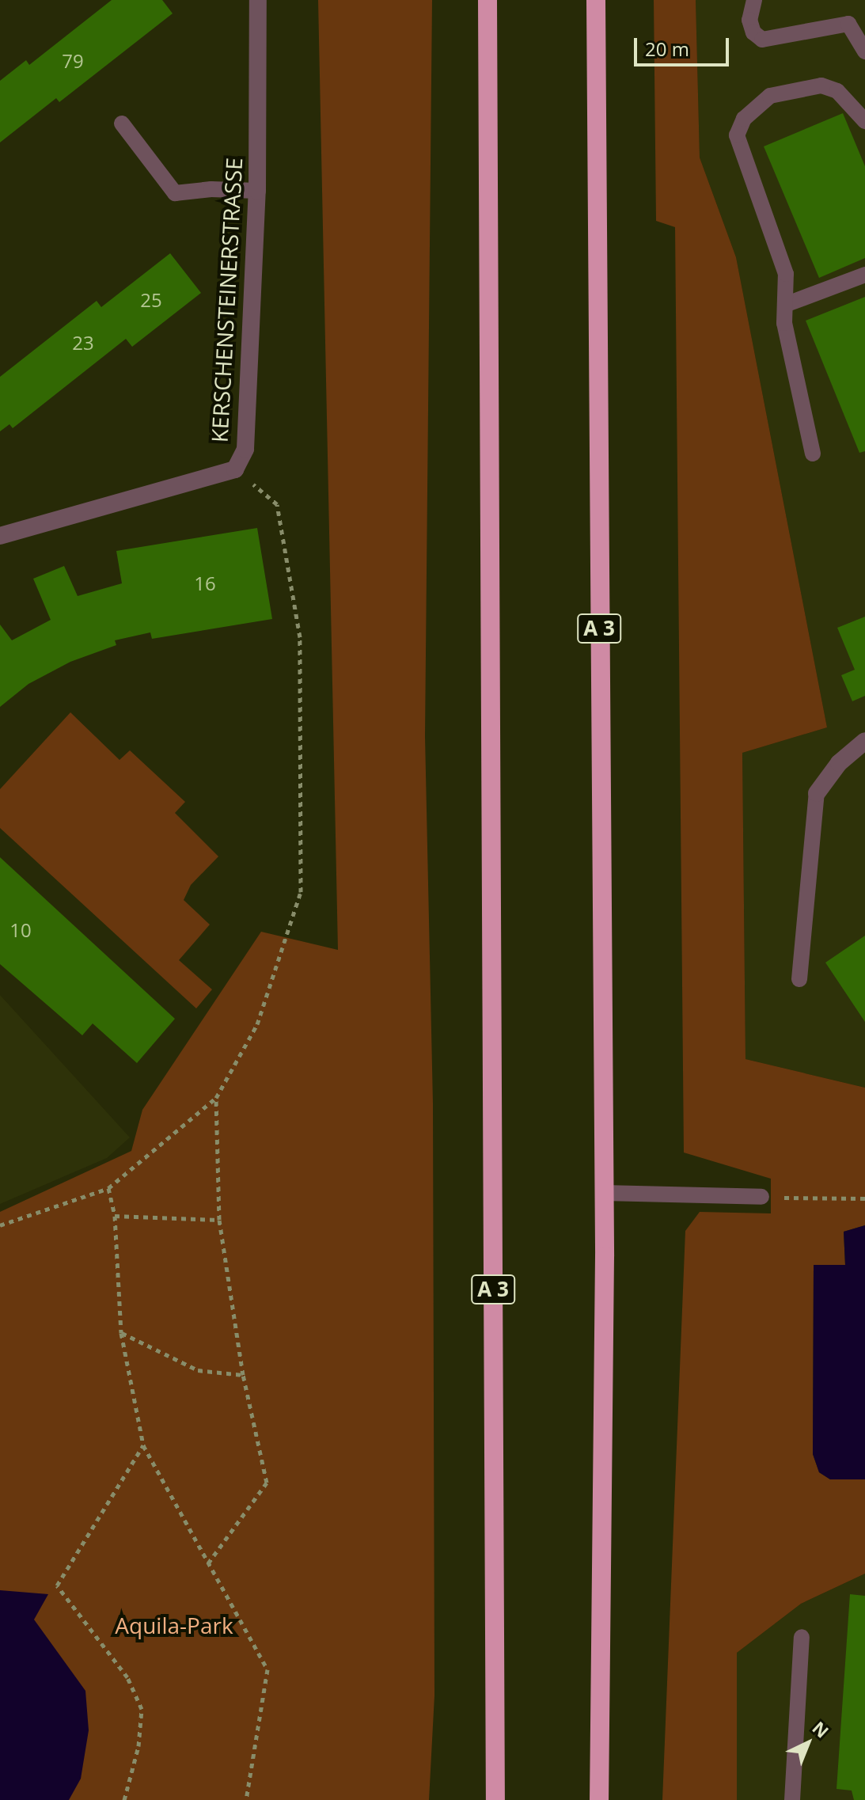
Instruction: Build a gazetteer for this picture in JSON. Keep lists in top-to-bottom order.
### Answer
{
  "streets": {
    "highway": ["A 3"],
    "street": ["KERSCHENSTEINERSTRASSE"]
  },
  "parks": ["Aquila-Park"],
  "house_numbers": [
    "79",
    "25",
    "23",
    "16",
    "10"
  ],
  "scale_bar": "20 m",
  "north": "top right"
}
